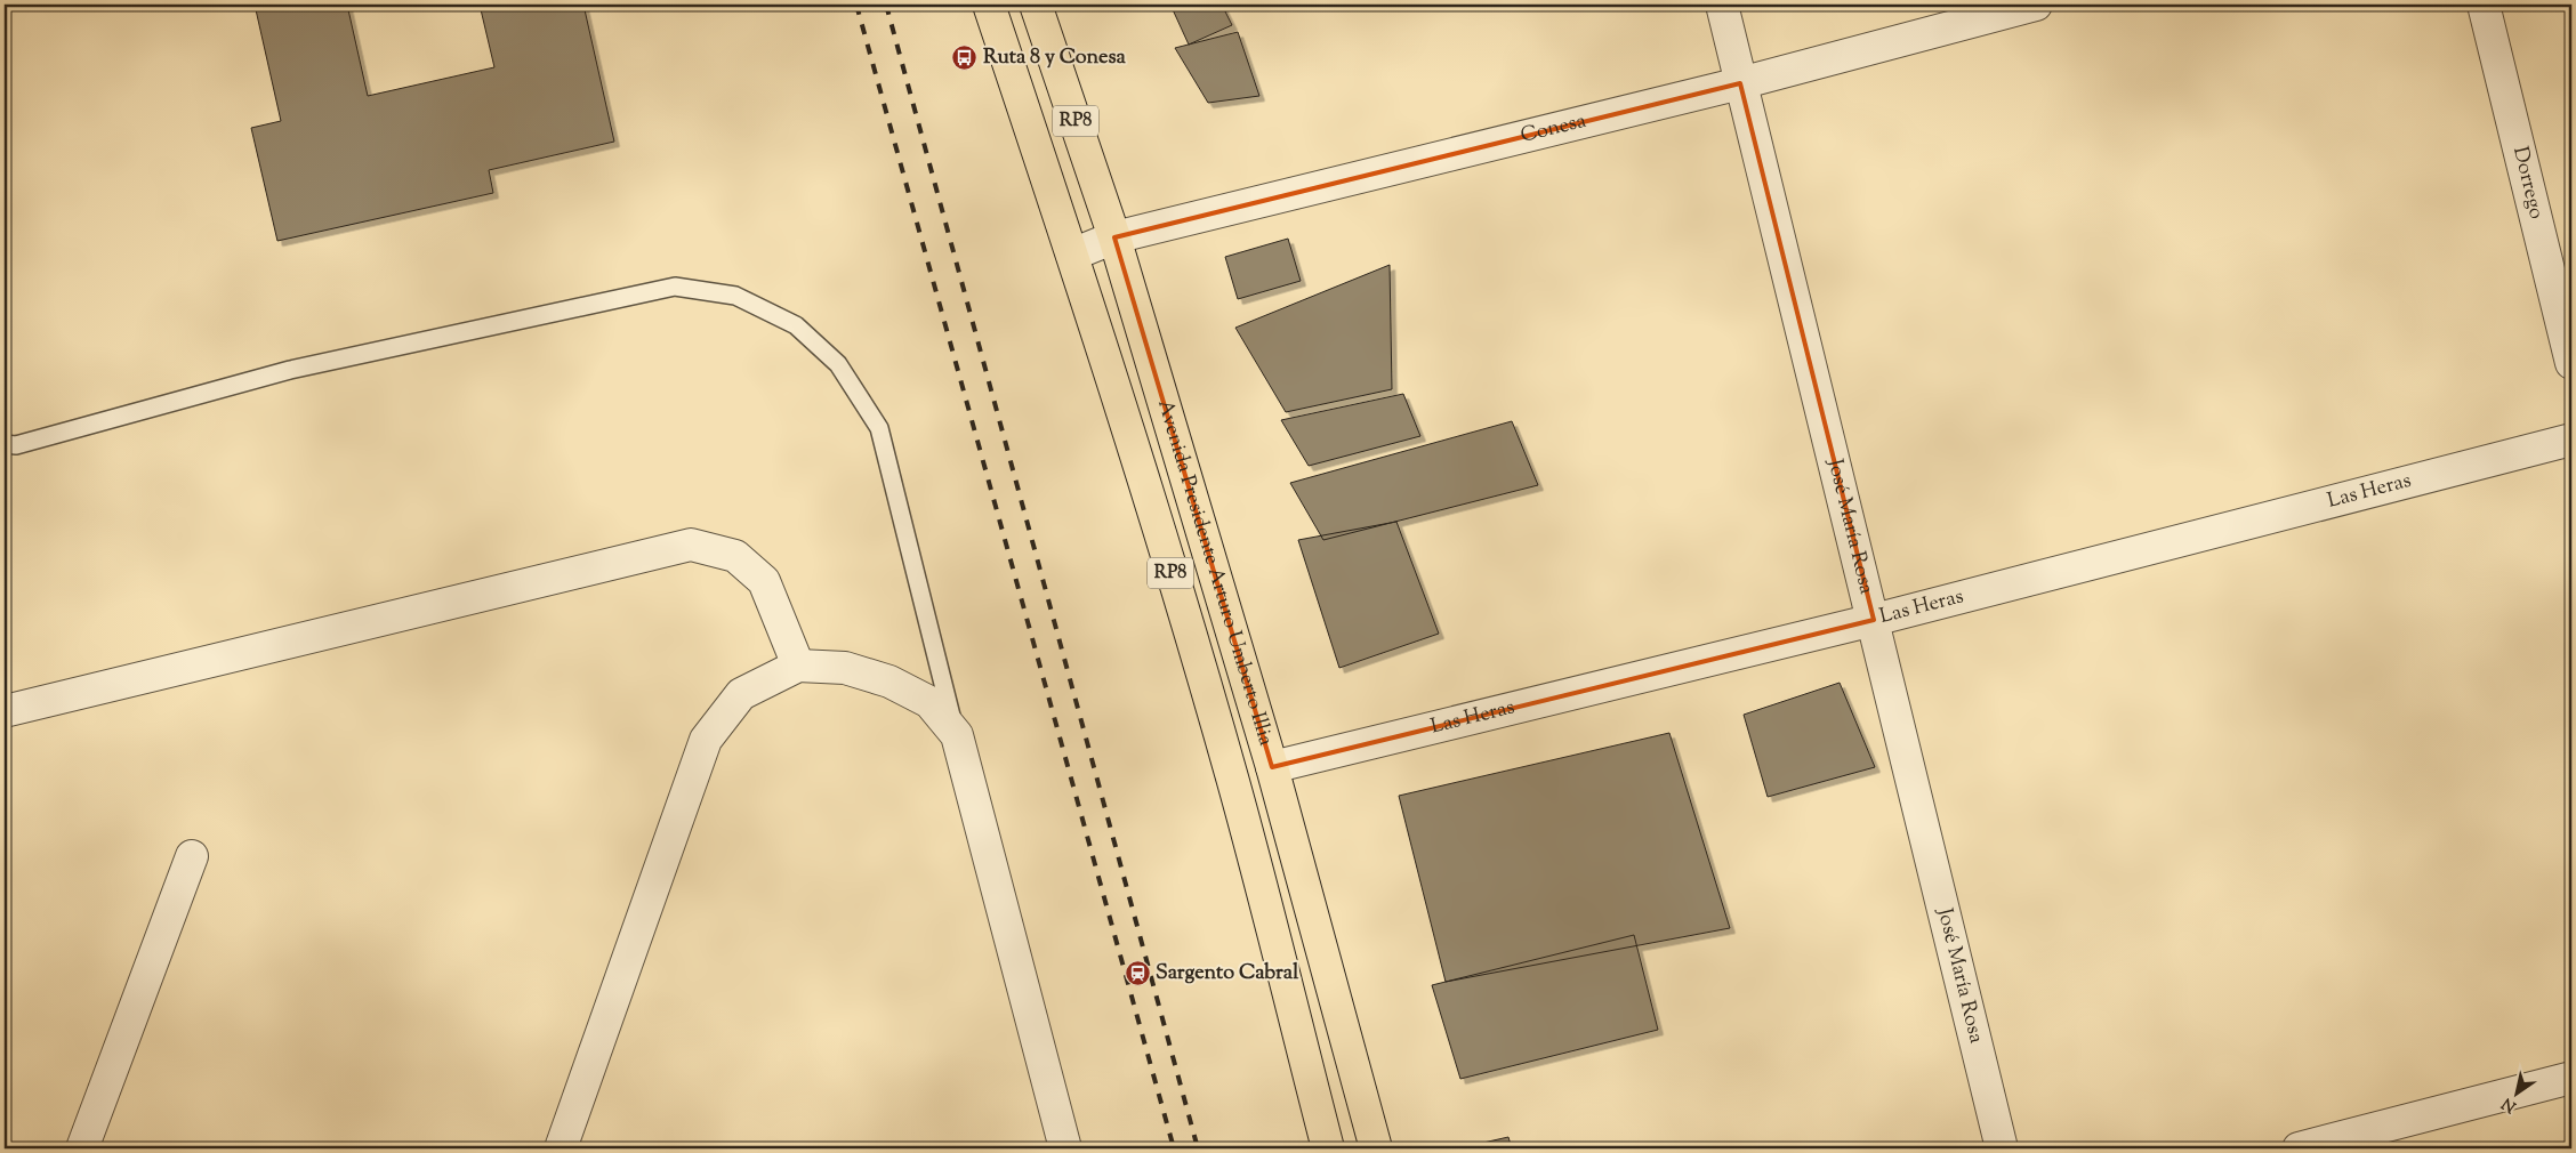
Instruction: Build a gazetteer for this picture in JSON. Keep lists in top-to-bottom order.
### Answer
{
  "streets": {
    "main road": ["RP8", "Avenida Presidente Arturo Umberto Illia"],
    "street": [
      "Conesa",
      "Dorrego",
      "Las Heras",
      "José María Rosa"
    ]
  },
  "crossings": [
    ["Conesa", "José María Rosa"],
    ["Conesa", "Avenida Presidente Arturo Umberto Illia"],
    ["Las Heras", "José María Rosa"],
    ["Las Heras", "Avenida Presidente Arturo Umberto Illia"]
  ],
  "places": {
    "bus stop": ["Ruta 8 y Conesa"],
    "station": ["Sargento Cabral"]
  },
  "north": "bottom left"
}
